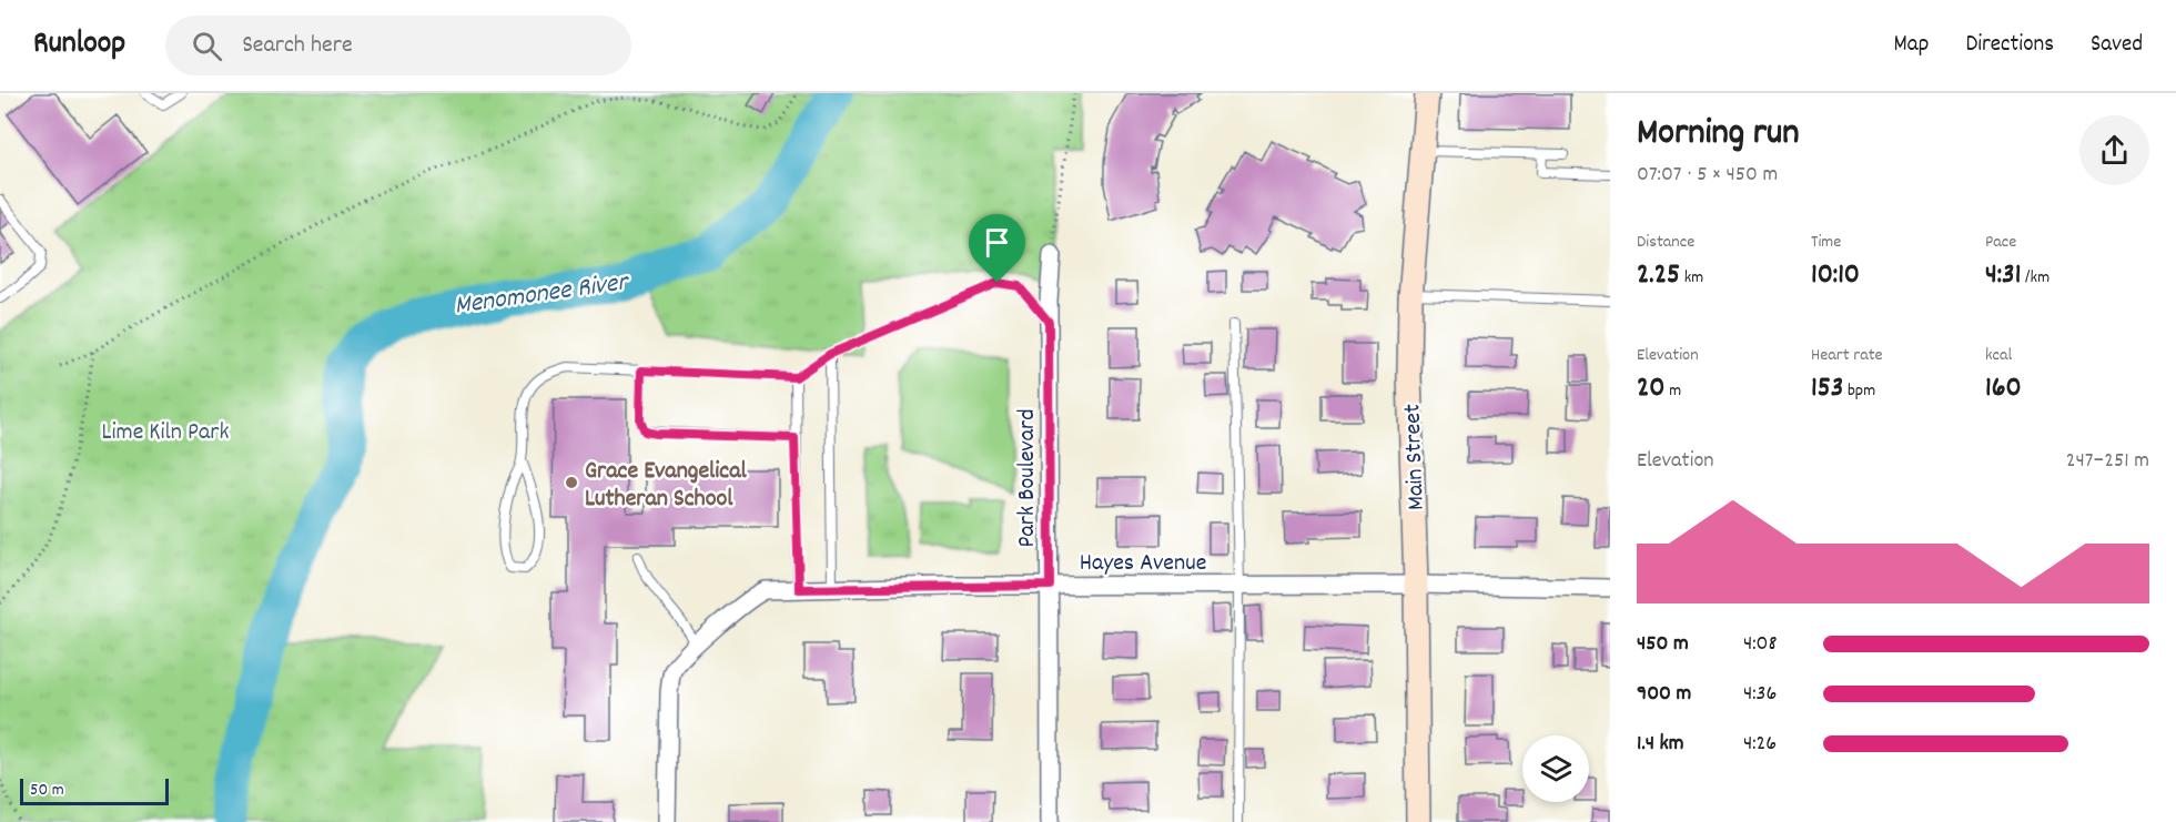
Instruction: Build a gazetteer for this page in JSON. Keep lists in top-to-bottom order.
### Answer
{
  "streets": {
    "main road": ["Main Street"],
    "street": ["Park Boulevard", "Hayes Avenue"]
  },
  "crossings": [
    ["Main Street", "Hayes Avenue"],
    ["Park Boulevard", "Hayes Avenue"]
  ],
  "water": ["Menomonee River"],
  "parks": ["Lime Kiln Park"],
  "places": ["Grace Evangelical Lutheran School"],
  "scale_bar": "50 m",
  "page": {
    "header": "Runloop",
    "search": "Search here",
    "nav": ["Map", "Directions", "Saved"],
    "heading": ["Morning run", "07:07 · 5 × 450 m"],
    "stats": [
      ["Distance", "2.25 km"],
      ["Time", "10:10"],
      ["Pace", "4:31 /km"],
      ["Elevation", "20 m"],
      ["Heart rate", "153 bpm"],
      ["kcal", "160"]
    ],
    "chart": ["Elevation", "247–251 m"],
    "list": [
      {
        "name": "450 m",
        "note": "4:08"
      },
      {
        "name": "900 m",
        "note": "4:36"
      },
      {
        "name": "1.4 km",
        "note": "4:26"
      }
    ],
    "scale": "50 m"
  }
}
